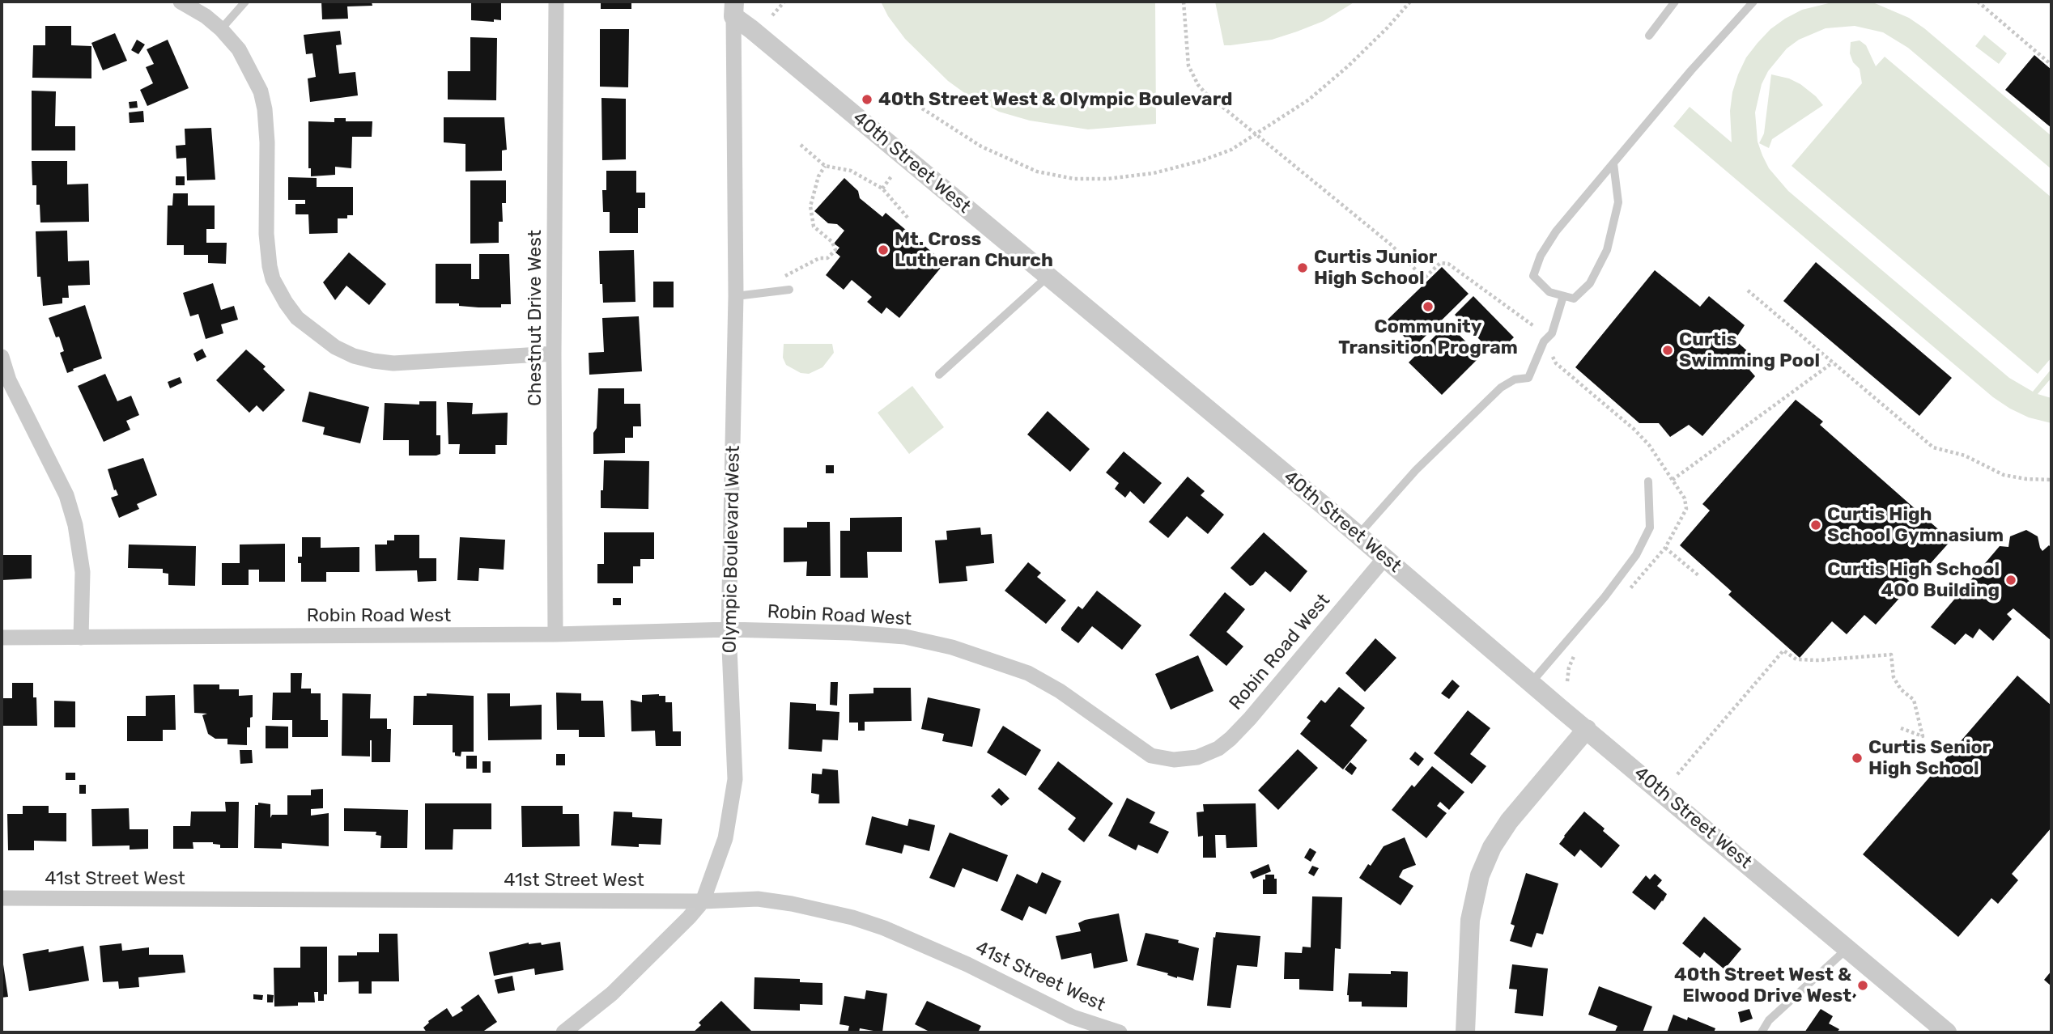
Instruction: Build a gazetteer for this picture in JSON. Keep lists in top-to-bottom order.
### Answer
{
  "streets": {
    "street": [
      "40th Street West",
      "Chestnut Drive West",
      "Olympic Boulevard West",
      "Robin Road West",
      "41st Street West"
    ]
  },
  "crossings": [
    ["40th Street West", "Olympic Boulevard West"],
    ["40th Street West", "Robin Road West"],
    ["Chestnut Drive West", "Robin Road West"],
    ["Olympic Boulevard West", "Robin Road West"],
    ["Olympic Boulevard West", "41st Street West"]
  ],
  "places": [
    "40th Street West & Olympic Boulevard",
    "Mt. Cross Lutheran Church",
    "Curtis Junior High School",
    "Community Transition Program",
    "Curtis Swimming Pool",
    "Curtis High School Gymnasium",
    "Curtis High School 400 Building",
    "Curtis Senior High School",
    "40th Street West & Elwood Drive West"
  ]
}
